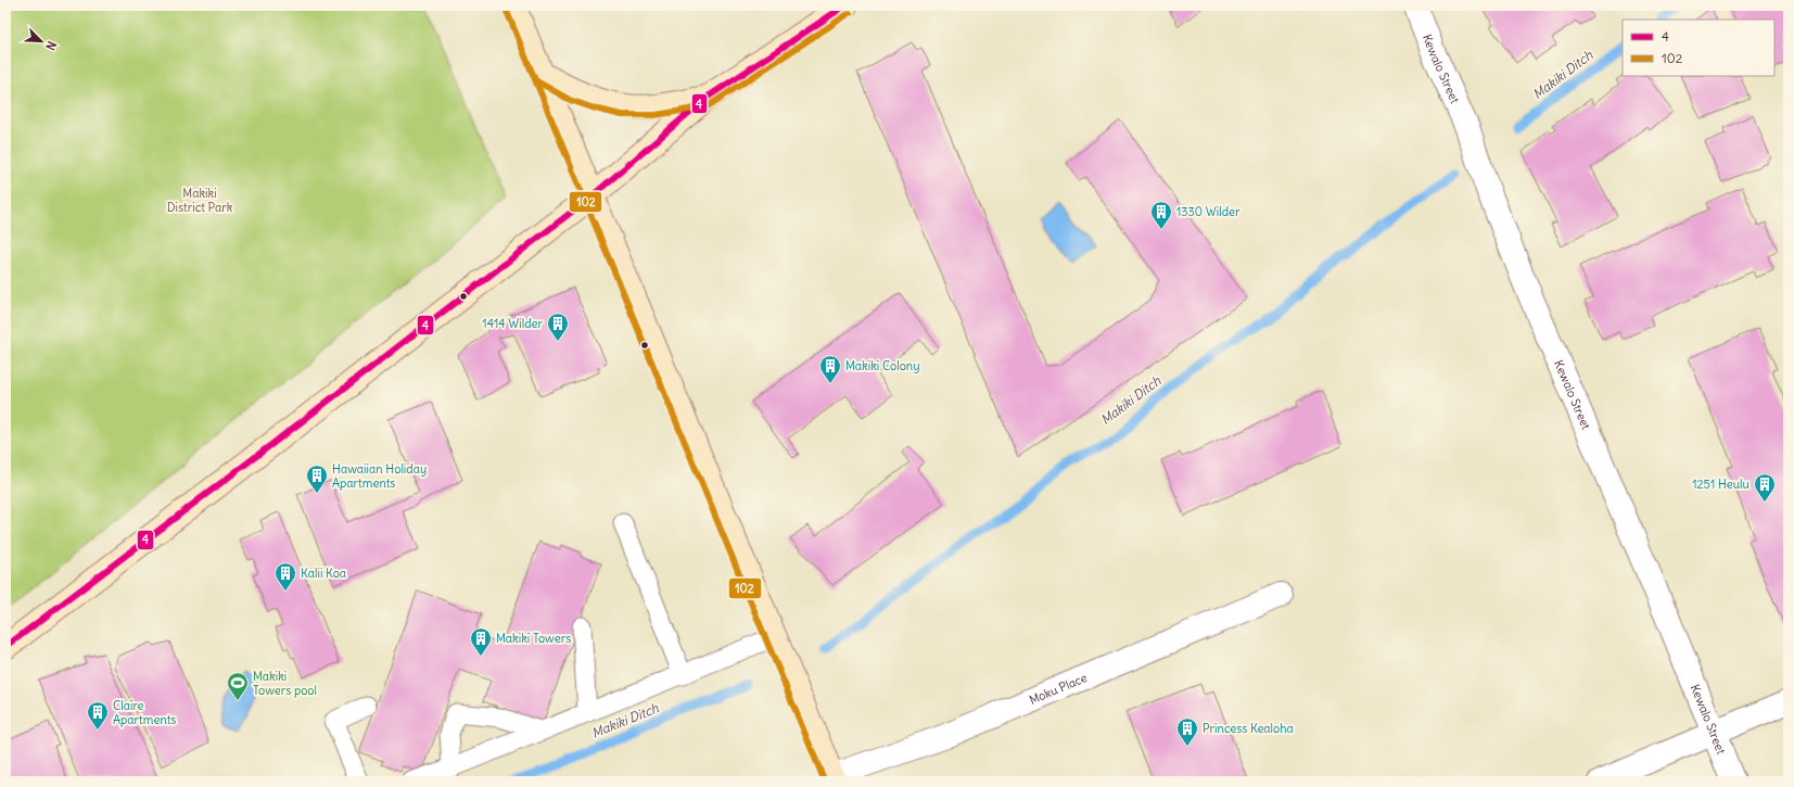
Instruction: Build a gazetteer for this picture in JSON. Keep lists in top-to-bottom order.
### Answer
{
  "streets": {
    "street": ["Kewalo Street", "Moku Place"]
  },
  "water": ["Makiki Ditch"],
  "parks": ["Makiki District Park"],
  "places": {
    "building": [
      "1330 Wilder",
      "1414 Wilder",
      "Makiki Colony",
      "Hawaiian Holiday Apartments",
      "1251 Heulu",
      "Kalii Koa",
      "Makiki Towers",
      "Claire Apartments",
      "Princess Kealoha"
    ],
    "sports": ["Makiki Towers pool"]
  },
  "lines": ["transit line 4", "transit line 102"],
  "legend": ["4", "102"],
  "north": "bottom right"
}
